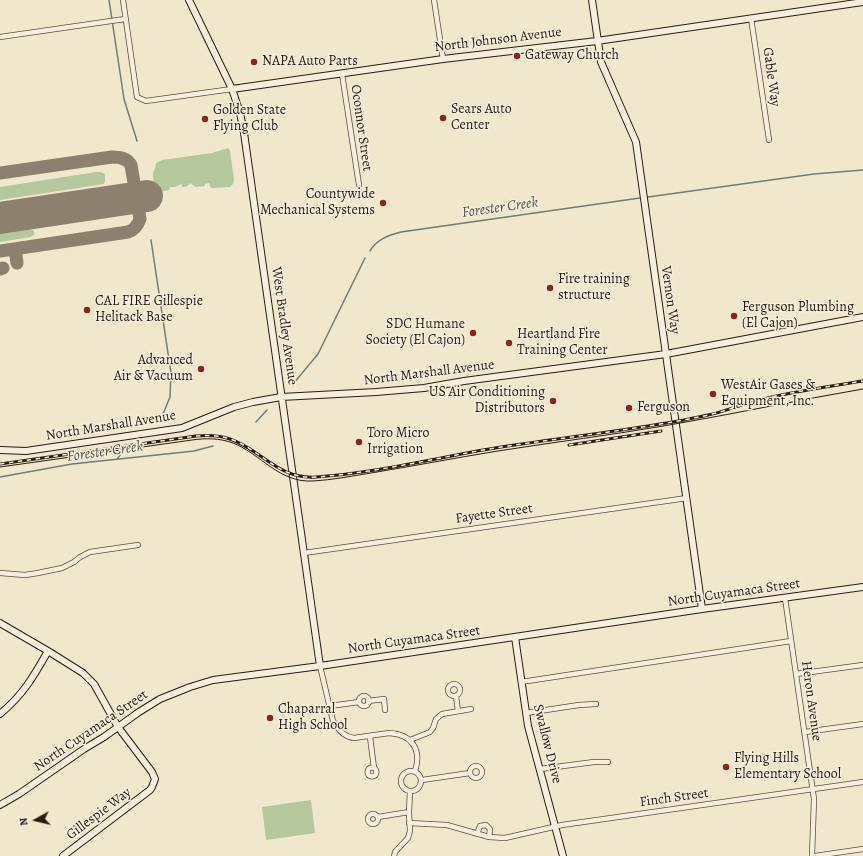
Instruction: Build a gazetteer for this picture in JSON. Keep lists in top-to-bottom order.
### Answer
{
  "streets": {
    "main road": [
      "North Johnson Avenue",
      "Vernon Way",
      "West Bradley Avenue",
      "North Marshall Avenue",
      "North Cuyamaca Street",
      "Swallow Drive",
      "Gillespie Way"
    ],
    "street": [
      "Gable Way",
      "Oconnor Street",
      "Fayette Street",
      "Heron Avenue",
      "Finch Street"
    ]
  },
  "crossings": [
    ["North Johnson Avenue", "Gable Way"],
    ["North Johnson Avenue", "Oconnor Street"],
    ["North Johnson Avenue", "Vernon Way"],
    ["North Johnson Avenue", "West Bradley Avenue"],
    ["Vernon Way", "North Marshall Avenue"],
    ["Vernon Way", "Fayette Street"],
    ["Vernon Way", "North Cuyamaca Street"],
    ["West Bradley Avenue", "North Marshall Avenue"],
    ["West Bradley Avenue", "Fayette Street"],
    ["West Bradley Avenue", "North Cuyamaca Street"],
    ["North Cuyamaca Street", "Heron Avenue"],
    ["North Cuyamaca Street", "Swallow Drive"],
    ["North Cuyamaca Street", "Gillespie Way"],
    ["Heron Avenue", "Finch Street"],
    ["Swallow Drive", "Finch Street"]
  ],
  "water": ["Forester Creek"],
  "places": [
    "Gateway Church",
    "NAPA Auto Parts",
    "Sears Auto Center",
    "Golden State Flying Club",
    "Countywide Mechanical Systems",
    "Fire training structure",
    "CAL FIRE Gillespie Helitack Base",
    "Ferguson Plumbing (El Cajon)",
    "SDC Humane Society (El Cajon)",
    "Heartland Fire Training Center",
    "Advanced Air & Vacuum",
    "WestAir Gases & Equipment, Inc.",
    "US Air Conditioning Distributors",
    "Ferguson",
    "Toro Micro Irrigation",
    "Chaparral High School",
    "Flying Hills Elementary School"
  ],
  "north": "left"
}
